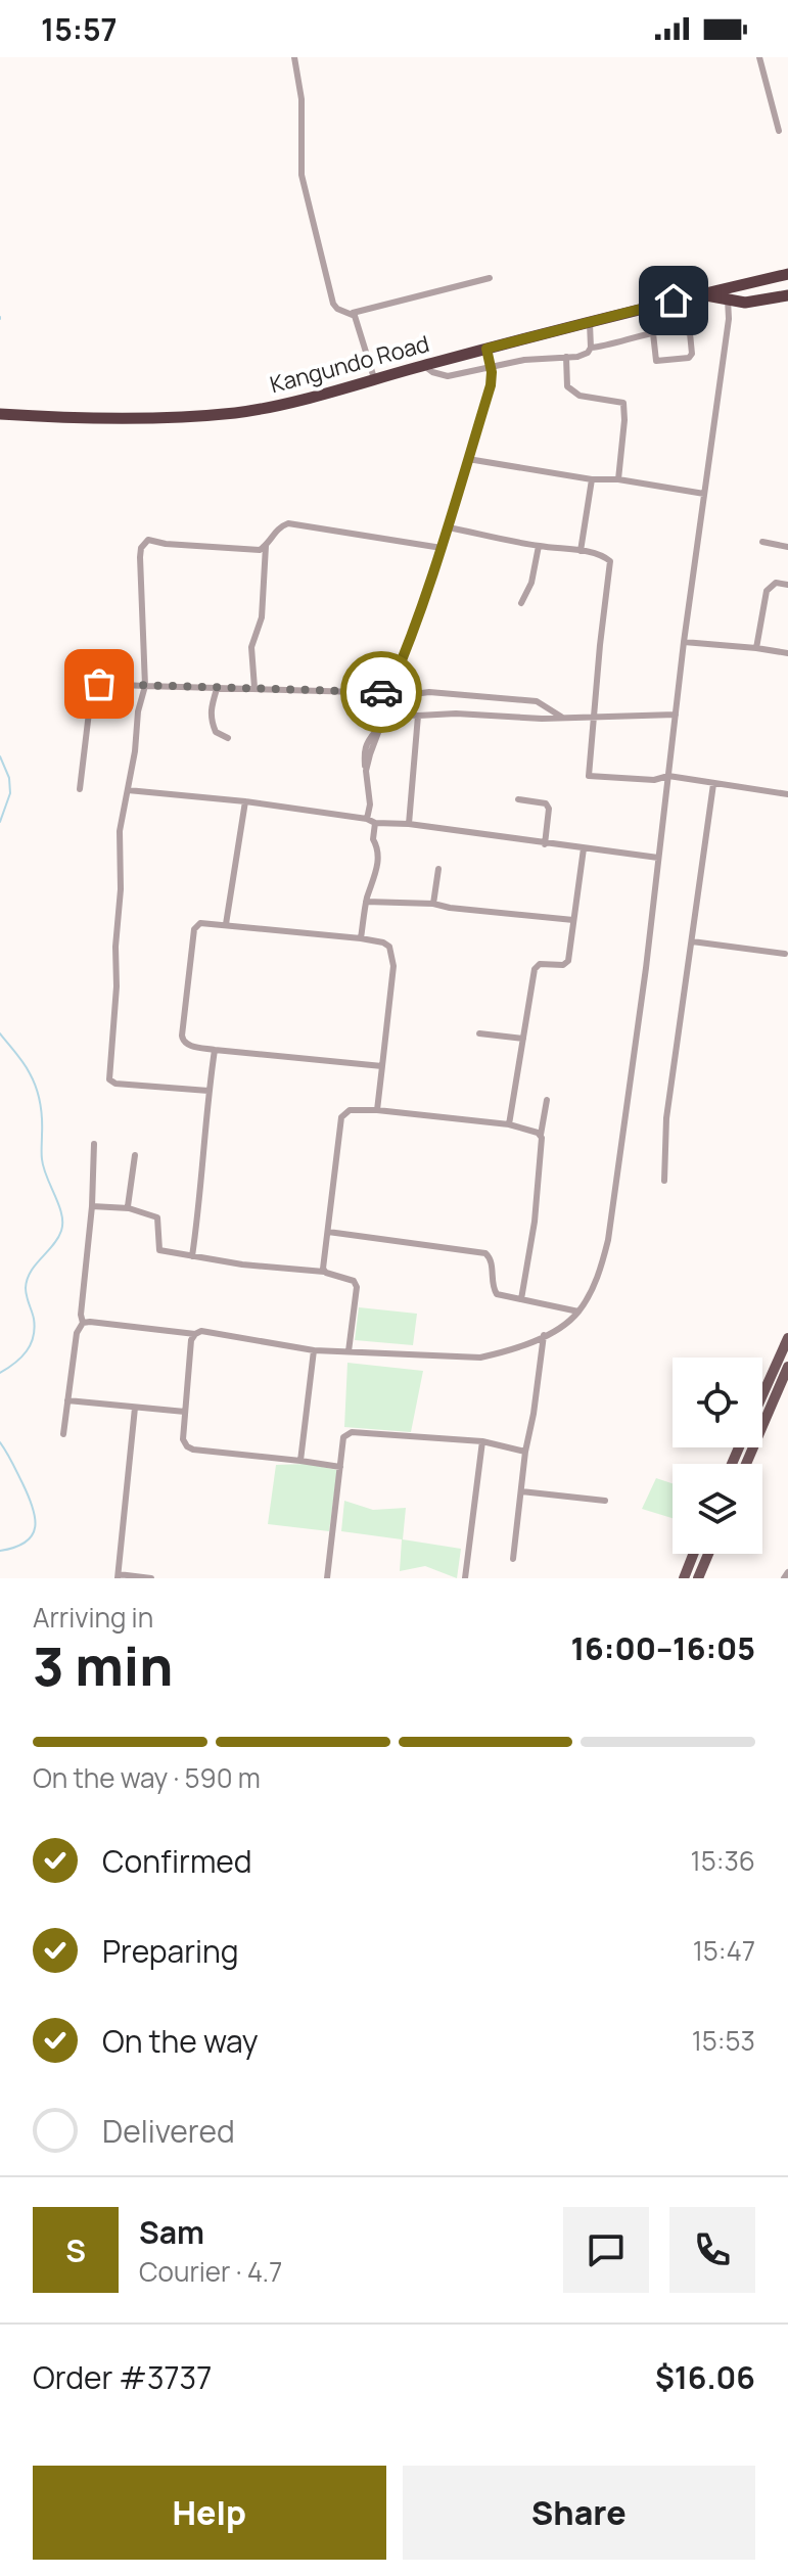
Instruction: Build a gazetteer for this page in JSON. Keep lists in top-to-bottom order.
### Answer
{
  "streets": {
    "highway": ["Kangundo Road"]
  },
  "page": {
    "status": "15:57",
    "heading": ["3 min", "Arriving in", "16:00–16:05"],
    "panel": [
      "Sam",
      "Courier · 4.7",
      "Order #3737",
      "$16.06"
    ],
    "bar": "On the way · 590 m",
    "list": [
      ["Confirmed", "15:36"],
      ["Preparing", "15:47"],
      ["On the way", "15:53"],
      "Delivered"
    ],
    "round": "S",
    "buttons": ["Help", "Share"]
  }
}
